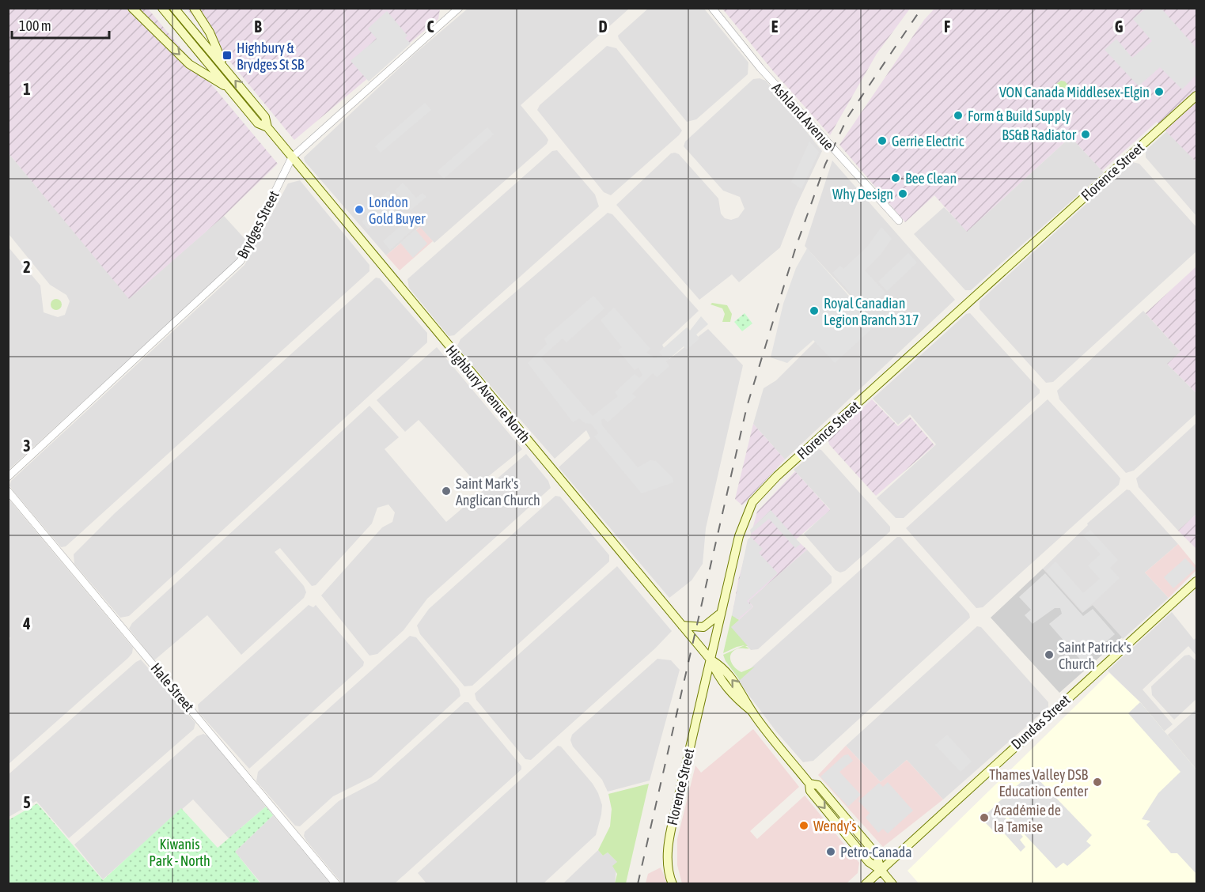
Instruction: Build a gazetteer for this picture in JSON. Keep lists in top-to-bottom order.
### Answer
{
  "streets": {
    "main road": ["Florence Street", "Highbury Avenue North", "Dundas Street"],
    "street": ["Ashland Avenue", "Brydges Street", "Hale Street"]
  },
  "crossings": [
    ["Florence Street", "Highbury Avenue North"],
    ["Brydges Street", "Highbury Avenue North"],
    ["Highbury Avenue North", "Dundas Street"]
  ],
  "parks": ["Kiwanis Park - North"],
  "places": {
    "transit": ["Highbury & Brydges St SB"],
    "other": [
      "VON Canada Middlesex-Elgin",
      "Form & Build Supply",
      "BS&B Radiator",
      "Gerrie Electric",
      "Bee Clean",
      "Why Design",
      "London Gold Buyer",
      "Royal Canadian Legion Branch 317",
      "Saint Mark's Anglican Church",
      "Saint Patrick's Church",
      "Thames Valley DSB Education Center",
      "Académie de la Tamise",
      "Wendy's",
      "Petro-Canada"
    ]
  },
  "scale_bar": "100 m",
  "grid": {
    "columns": [
      "B",
      "C",
      "D",
      "E",
      "F",
      "G"
    ],
    "rows": [
      "1",
      "2",
      "3",
      "4",
      "5"
    ]
  }
}
